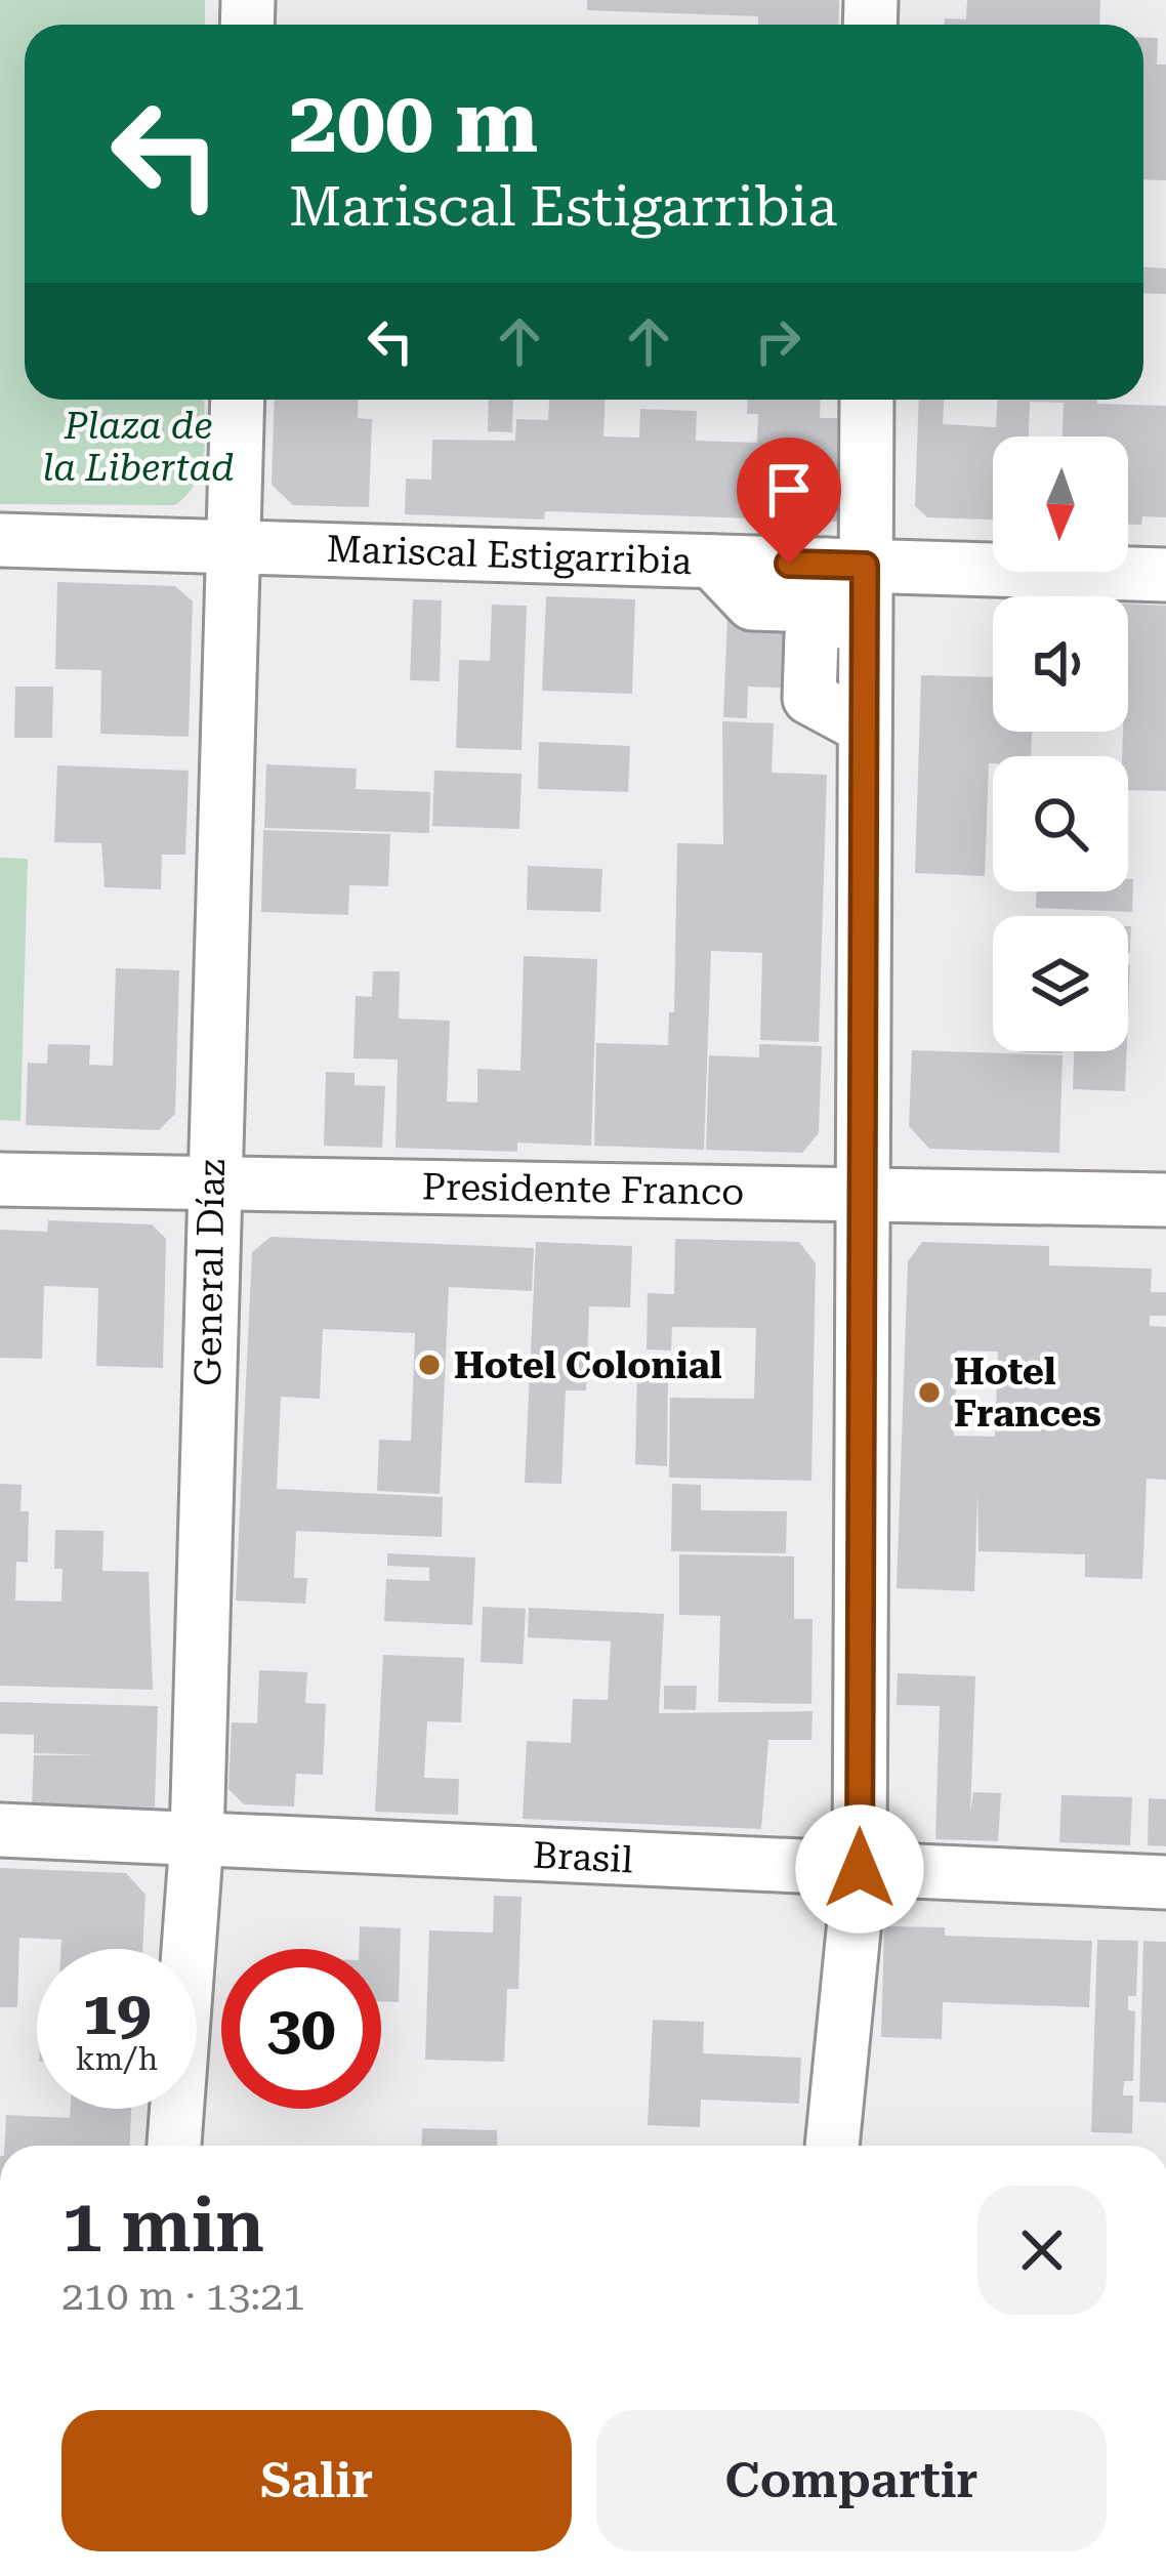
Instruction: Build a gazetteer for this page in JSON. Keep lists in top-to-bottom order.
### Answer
{
  "streets": {
    "street": [
      "Mariscal Estigarribia",
      "Presidente Franco",
      "General Díaz",
      "Brasil"
    ]
  },
  "crossings": [
    ["Mariscal Estigarribia", "General Díaz"],
    ["Presidente Franco", "General Díaz"],
    ["General Díaz", "Brasil"]
  ],
  "parks": ["Plaza de la Libertad"],
  "places": ["Hotel Colonial", "Hotel Frances"],
  "north": "bottom",
  "page": {
    "turn": ["200 m", "Mariscal Estigarribia"],
    "speed": "19 km/h",
    "limit": "30",
    "heading": ["1 min", "210 m · 13:21"],
    "buttons": ["Salir", "Compartir"]
  }
}
